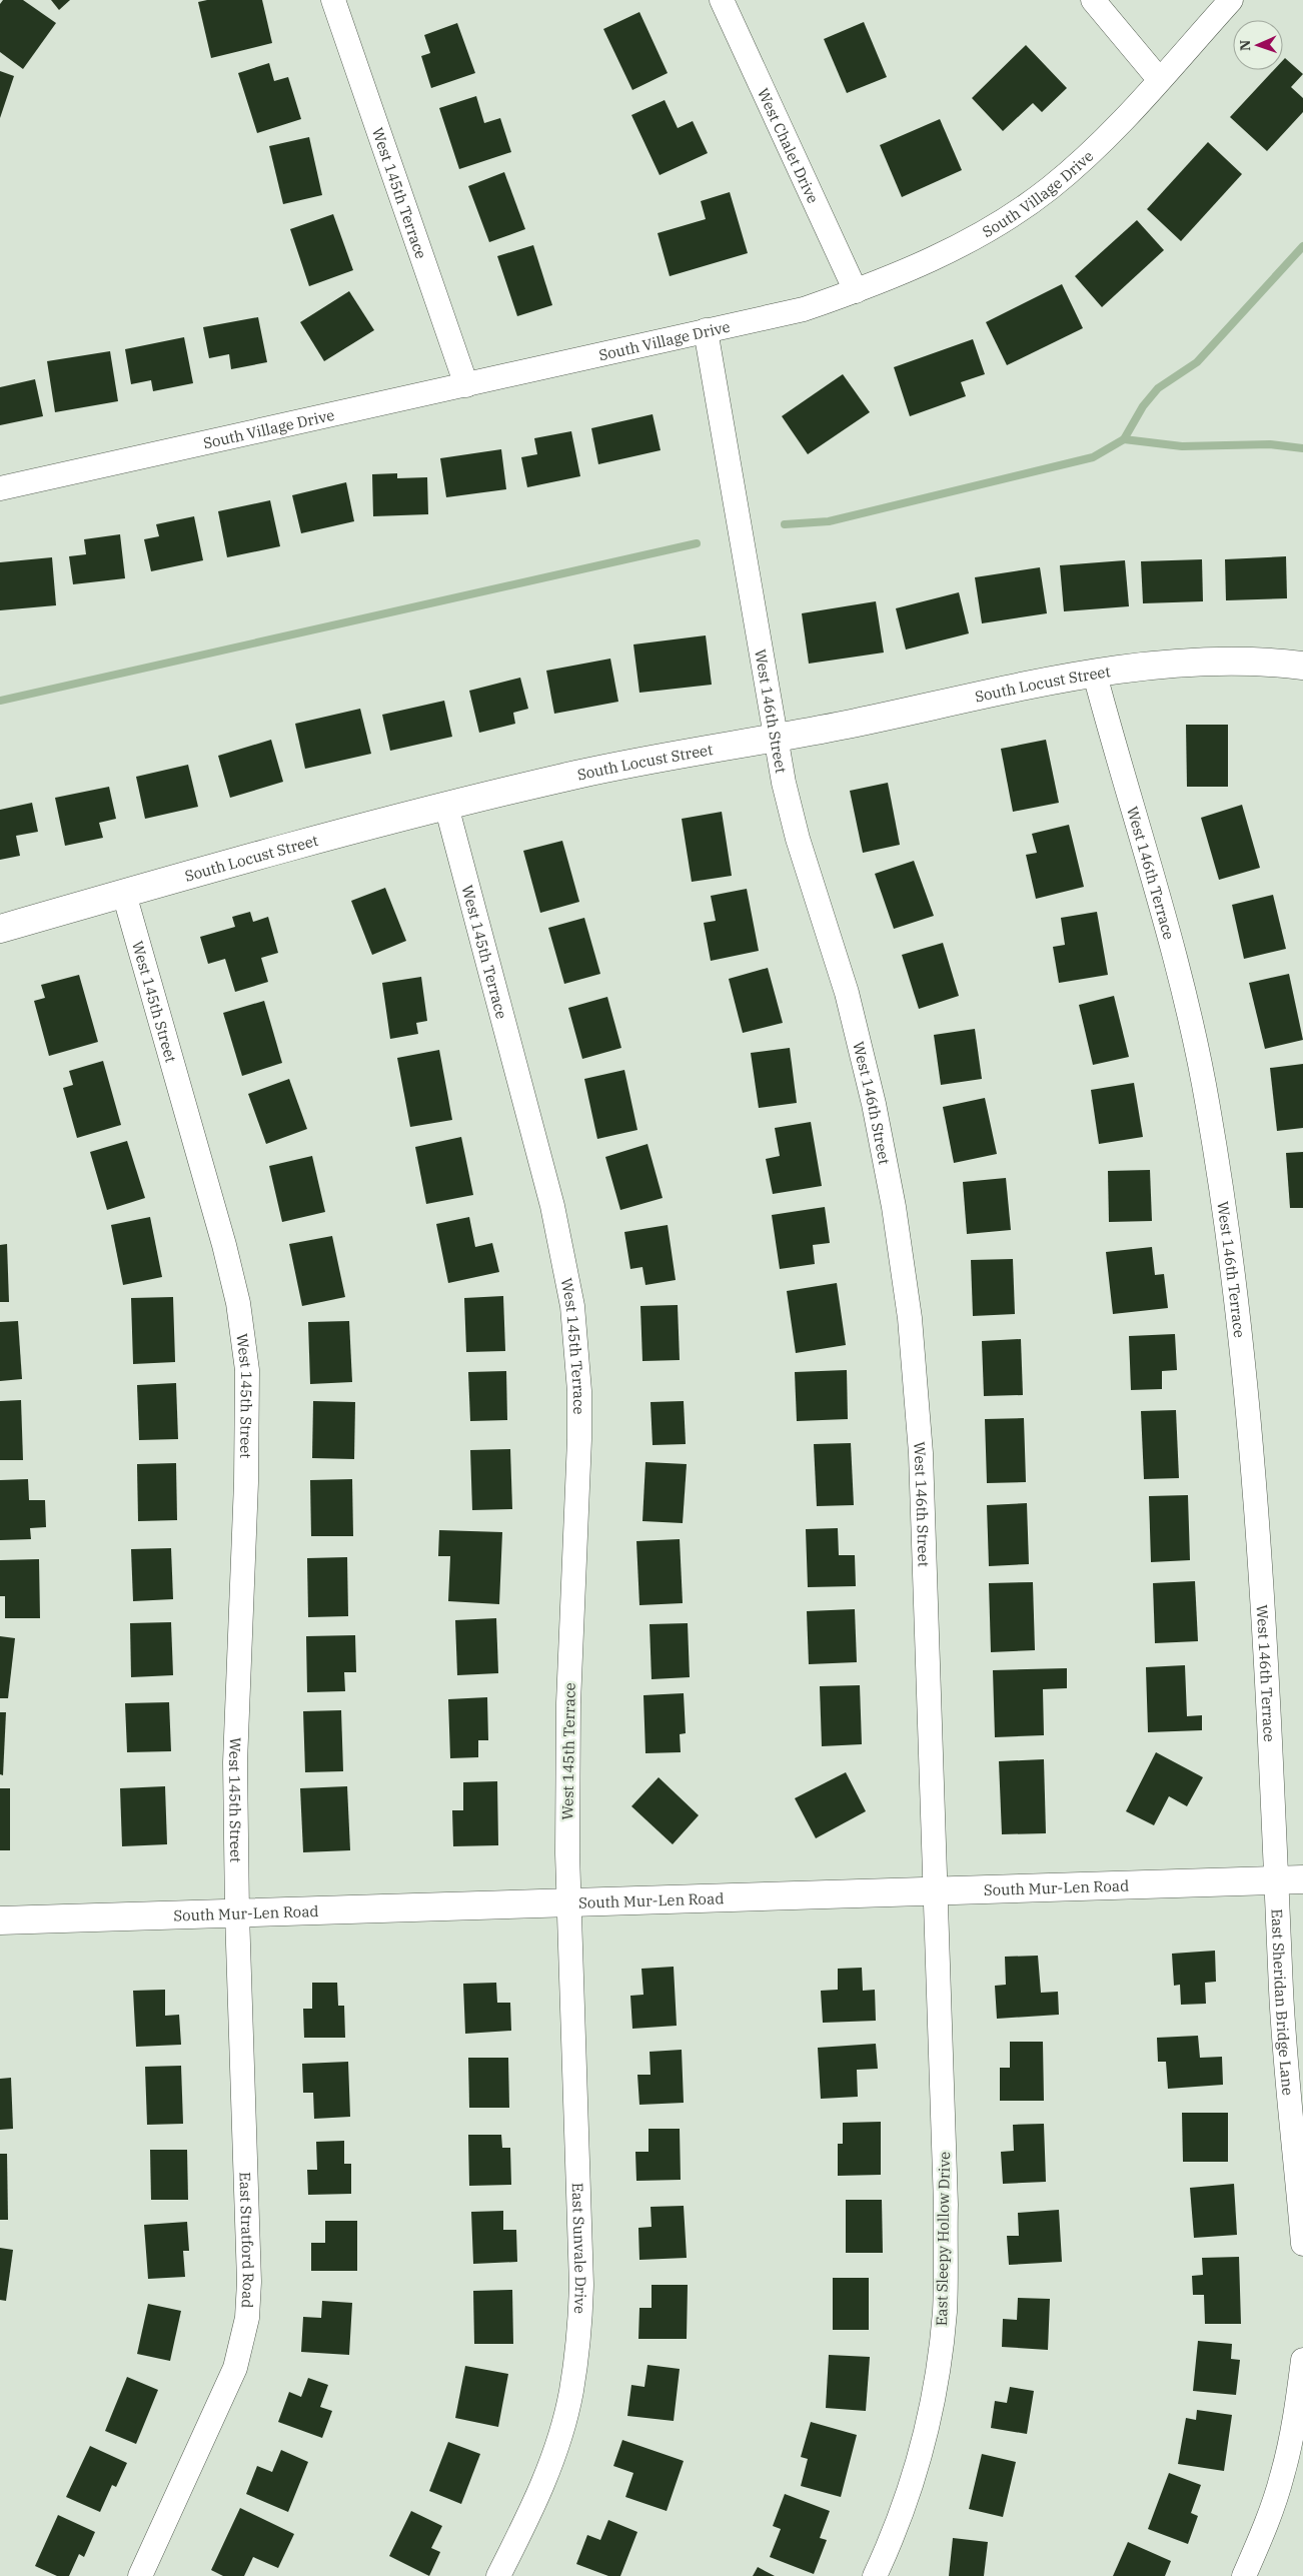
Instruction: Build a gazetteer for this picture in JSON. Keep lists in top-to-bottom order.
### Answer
{
  "streets": {
    "street": [
      "West Chalet Drive",
      "West 145th Terrace",
      "South Village Drive",
      "South Locust Street",
      "West 146th Street",
      "West 146th Terrace",
      "West 145th Street",
      "South Mur-Len Road",
      "East Sheridan Bridge Lane",
      "East Sleepy Hollow Drive",
      "East Stratford Road",
      "East Sunvale Drive"
    ]
  },
  "crossings": [
    ["West Chalet Drive", "South Village Drive"],
    ["West 145th Terrace", "South Village Drive"],
    ["West 145th Terrace", "South Locust Street"],
    ["West 145th Terrace", "South Mur-Len Road"],
    ["West 145th Terrace", "East Sunvale Drive"],
    ["South Village Drive", "West 146th Street"],
    ["South Locust Street", "West 146th Street"],
    ["South Locust Street", "West 146th Terrace"],
    ["South Locust Street", "West 145th Street"],
    ["West 146th Street", "South Mur-Len Road"],
    ["West 146th Street", "East Sleepy Hollow Drive"],
    ["West 146th Terrace", "South Mur-Len Road"],
    ["West 146th Terrace", "East Sheridan Bridge Lane"],
    ["West 145th Street", "South Mur-Len Road"],
    ["West 145th Street", "East Stratford Road"],
    ["South Mur-Len Road", "East Sheridan Bridge Lane"],
    ["South Mur-Len Road", "East Sleepy Hollow Drive"],
    ["South Mur-Len Road", "East Stratford Road"],
    ["South Mur-Len Road", "East Sunvale Drive"]
  ],
  "north": "left"
}
